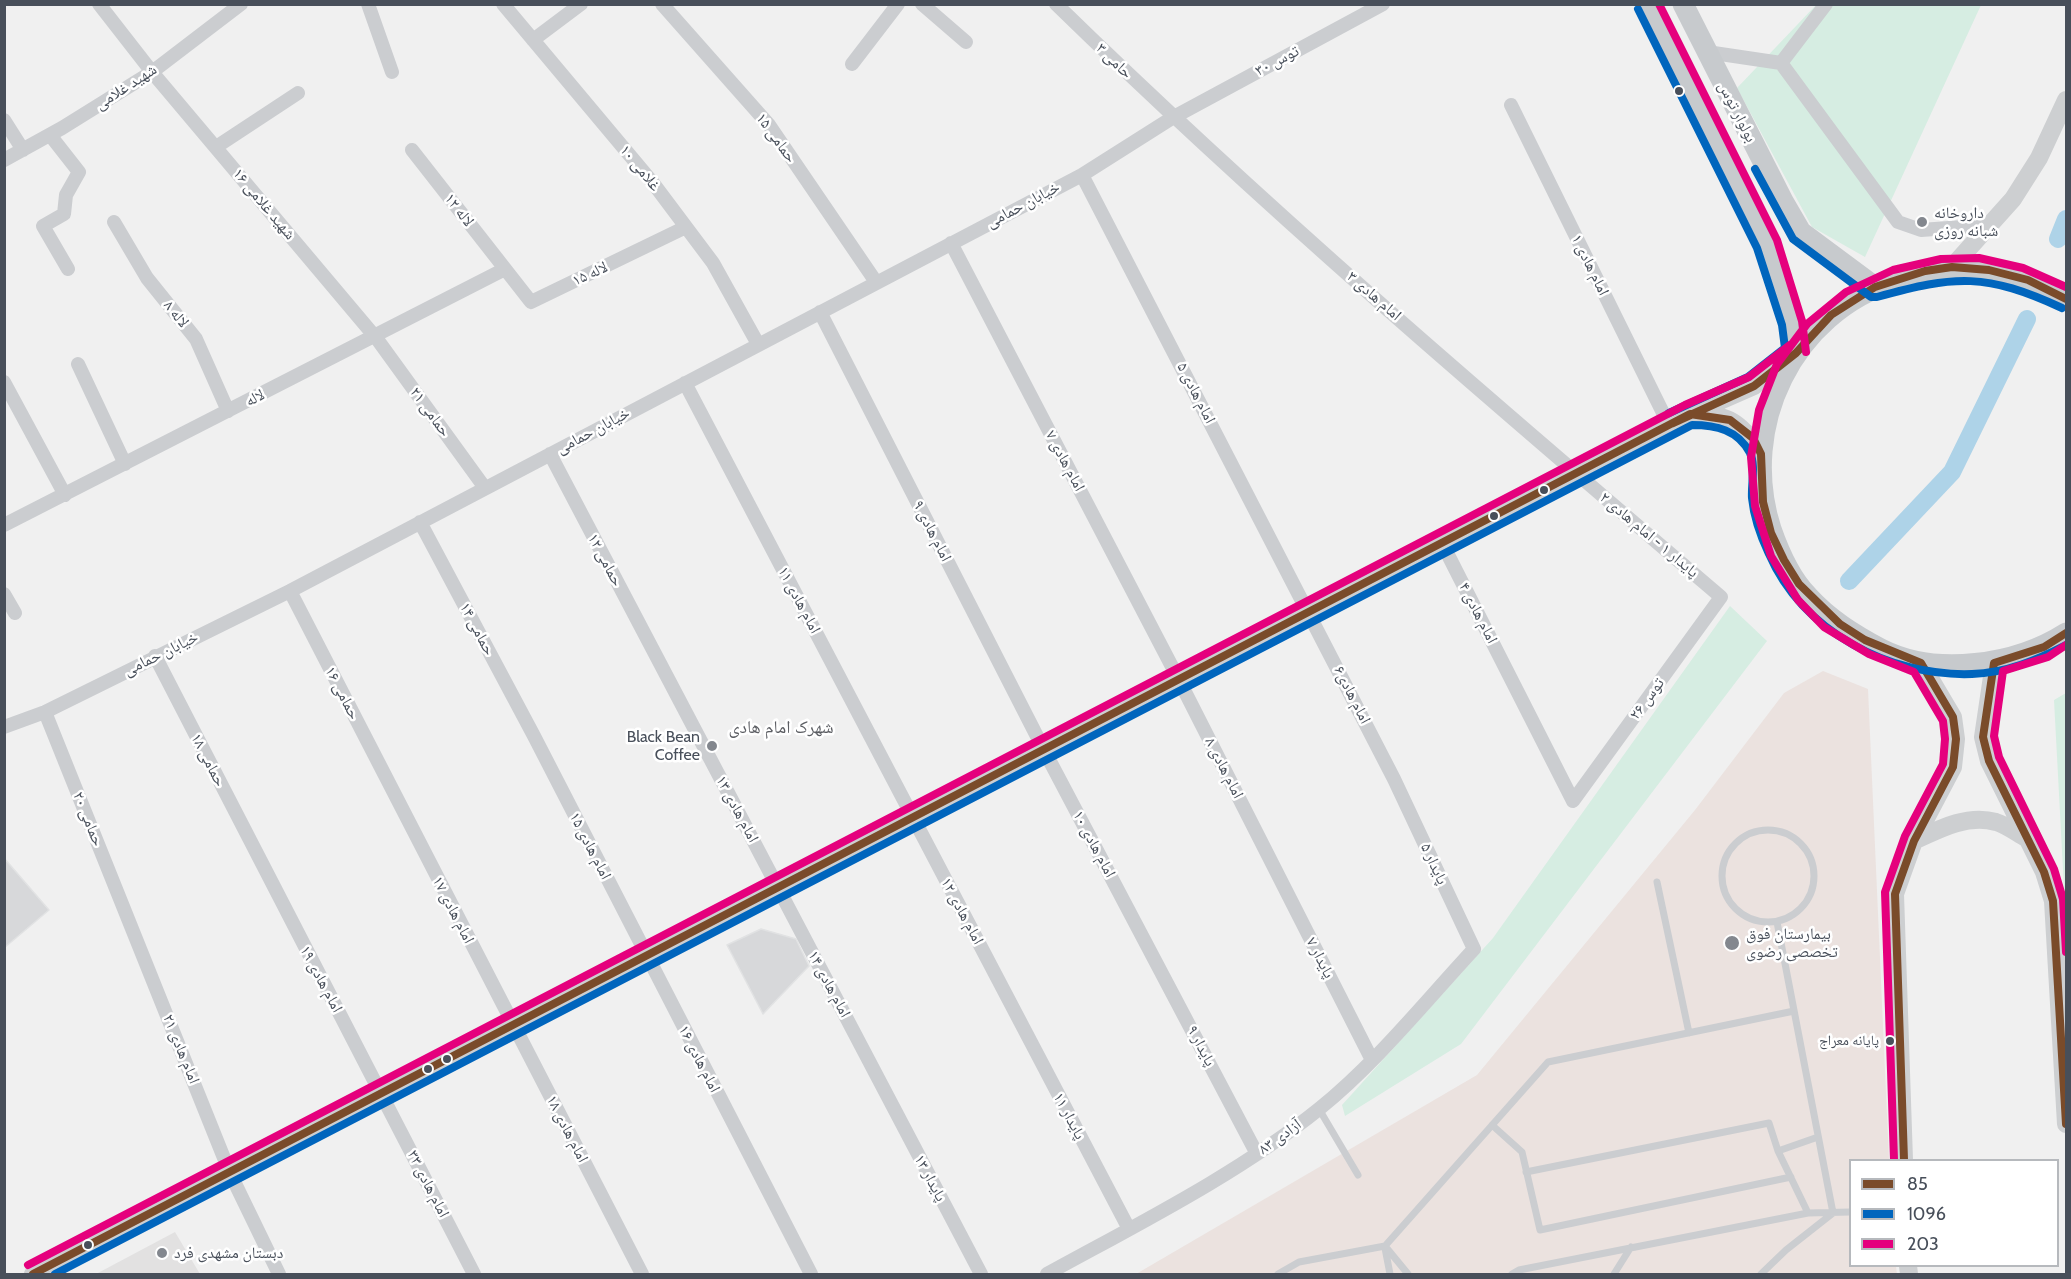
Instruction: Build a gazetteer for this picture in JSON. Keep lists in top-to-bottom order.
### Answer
{
  "streets": {
    "main road": ["بولوار توس"],
    "street": [
      "حامی ۳",
      "توس ۳۰",
      "شهید غلامی",
      "حمامی ۱۵",
      "غلامی ۱۰",
      "شهید غلامی ۱۶",
      "خیابان حمامی",
      "لاله ۱۲",
      "امام هادی ۱",
      "لاله ۱۵",
      "امام هادی ۳",
      "لاله ۸",
      "امام هادی ۵",
      "لاله",
      "حمامی ۲۱",
      "امام هادی ۷",
      "امام هادی ۹",
      "پایدار ۱ - امام هادی ۲",
      "حمامی ۱۲",
      "امام هادی ۱۱",
      "امام هادی ۴",
      "حمامی ۱۴",
      "حمامی ۱۶",
      "امام هادی۶",
      "توس ۲۶",
      "حمامی ۱۸",
      "امام هادی ۸",
      "امام هادی ۱۳",
      "حمامی ۲۰",
      "امام هادی ۱۰",
      "امام هادی ۱۵",
      "پایدار ۵",
      "امام هادی ۱۷",
      "امام هادی ۱۲",
      "پایدار ۷",
      "امام هادی ۱۹",
      "امام هادی ۱۴",
      "پایدار ۹",
      "امام هادی ۲۱",
      "امام هادی ۱۶",
      "پایدار ۱۱",
      "امام هادی ۱۸",
      "آزادی ۸۳",
      "پایدار ۱۳",
      "امام هادی ۳۳"
    ]
  },
  "crossings": [
    ["حامی ۳", "توس ۳۰"],
    ["حامی ۳", "خیابان حمامی"],
    ["حامی ۳", "امام هادی ۳"],
    ["توس ۳۰", "خیابان حمامی"],
    ["توس ۳۰", "امام هادی ۳"],
    ["شهید غلامی", "شهید غلامی ۱۶"],
    ["حمامی ۱۵", "خیابان حمامی"],
    ["غلامی ۱۰", "خیابان حمامی"],
    ["غلامی ۱۰", "لاله ۱۵"],
    ["شهید غلامی ۱۶", "لاله"],
    ["شهید غلامی ۱۶", "حمامی ۲۱"],
    ["خیابان حمامی", "امام هادی ۳"],
    ["خیابان حمامی", "امام هادی ۵"],
    ["خیابان حمامی", "حمامی ۲۱"],
    ["خیابان حمامی", "امام هادی ۷"],
    ["خیابان حمامی", "امام هادی ۹"],
    ["خیابان حمامی", "حمامی ۱۲"],
    ["خیابان حمامی", "امام هادی ۱۱"],
    ["خیابان حمامی", "حمامی ۱۴"],
    ["خیابان حمامی", "حمامی ۱۶"],
    ["خیابان حمامی", "حمامی ۱۸"],
    ["خیابان حمامی", "حمامی ۲۰"],
    ["لاله ۱۲", "لاله ۱۵"],
    ["لاله ۱۲", "لاله"],
    ["لاله ۱۵", "لاله"],
    ["امام هادی ۳", "پایدار ۱ - امام هادی ۲"],
    ["لاله ۸", "لاله"],
    ["امام هادی ۵", "امام هادی۶"],
    ["لاله", "حمامی ۲۱"],
    ["امام هادی ۷", "امام هادی ۸"],
    ["امام هادی ۹", "امام هادی ۱۰"],
    ["پایدار ۱ - امام هادی ۲", "توس ۲۶"],
    ["حمامی ۱۲", "امام هادی ۱۳"],
    ["امام هادی ۱۱", "امام هادی ۱۲"],
    ["امام هادی ۴", "توس ۲۶"],
    ["حمامی ۱۴", "امام هادی ۱۵"],
    ["حمامی ۱۶", "امام هادی ۱۷"],
    ["امام هادی۶", "پایدار ۵"],
    ["حمامی ۱۸", "امام هادی ۱۹"],
    ["امام هادی ۸", "پایدار ۷"],
    ["امام هادی ۱۳", "امام هادی ۱۴"],
    ["حمامی ۲۰", "امام هادی ۲۱"],
    ["امام هادی ۱۰", "پایدار ۹"],
    ["امام هادی ۱۵", "امام هادی ۱۶"],
    ["پایدار ۵", "آزادی ۸۳"],
    ["امام هادی ۱۷", "امام هادی ۱۸"],
    ["امام هادی ۱۲", "پایدار ۱۱"],
    ["پایدار ۷", "آزادی ۸۳"],
    ["امام هادی ۱۹", "امام هادی ۳۳"],
    ["امام هادی ۱۴", "پایدار ۱۳"],
    ["پایدار ۹", "آزادی ۸۳"],
    ["پایدار ۱۱", "آزادی ۸۳"]
  ],
  "districts": ["شهرک امام هادی"],
  "places": [
    "داروخانه شبانه روزی",
    "Black Bean Coffee",
    "بیمارستان فوق تخصصی رضوی",
    "پایانه معراج",
    "دبستان مشهدی فرد"
  ],
  "lines": ["transit line 203", "transit line 1096", "transit line 85"],
  "legend": ["85", "1096", "203"]
}
